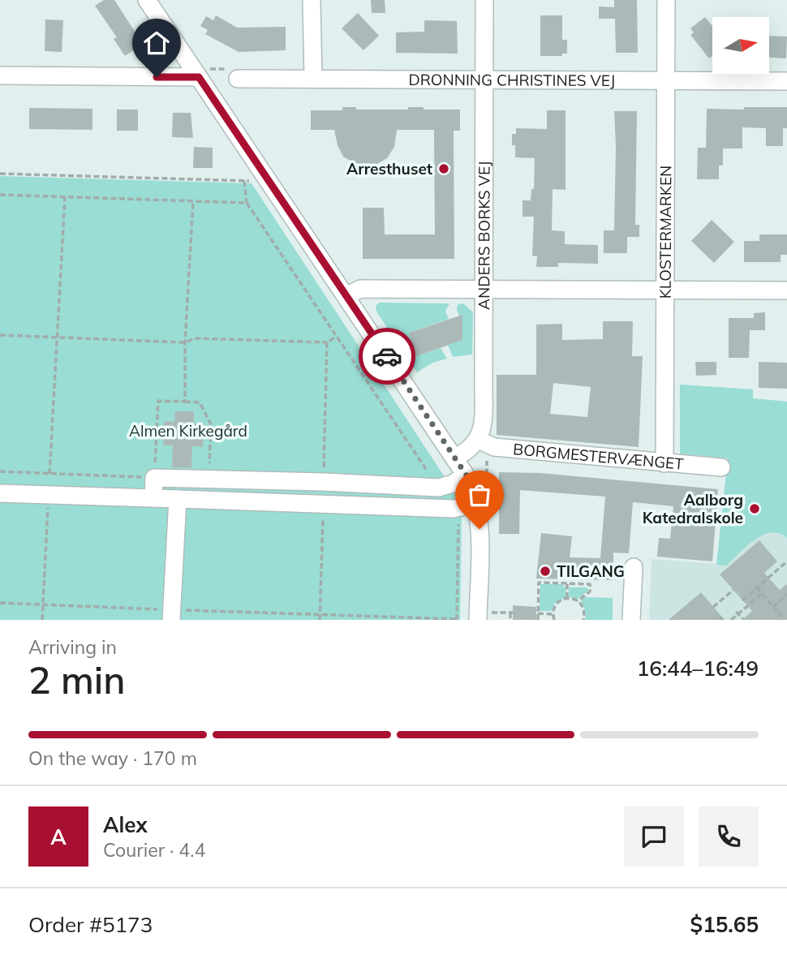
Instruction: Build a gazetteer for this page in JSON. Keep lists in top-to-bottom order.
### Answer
{
  "streets": {
    "street": [
      "DRONNING CHRISTINES VEJ",
      "KLOSTERMARKEN",
      "ANDERS BORKS VEJ",
      "BORGMESTERVÆNGET"
    ]
  },
  "crossings": [
    ["DRONNING CHRISTINES VEJ", "KLOSTERMARKEN"],
    ["DRONNING CHRISTINES VEJ", "ANDERS BORKS VEJ"],
    ["KLOSTERMARKEN", "BORGMESTERVÆNGET"],
    ["ANDERS BORKS VEJ", "BORGMESTERVÆNGET"]
  ],
  "parks": ["Almen Kirkegård"],
  "places": ["Arresthuset", "Aalborg Katedralskole", "TILGANG"],
  "north": "right",
  "page": {
    "heading": ["2 min", "Arriving in", "16:44–16:49"],
    "panel": [
      "Alex",
      "Courier · 4.4",
      "Order #5173",
      "$15.65"
    ],
    "bar": "On the way · 170 m",
    "round": "A"
  }
}
